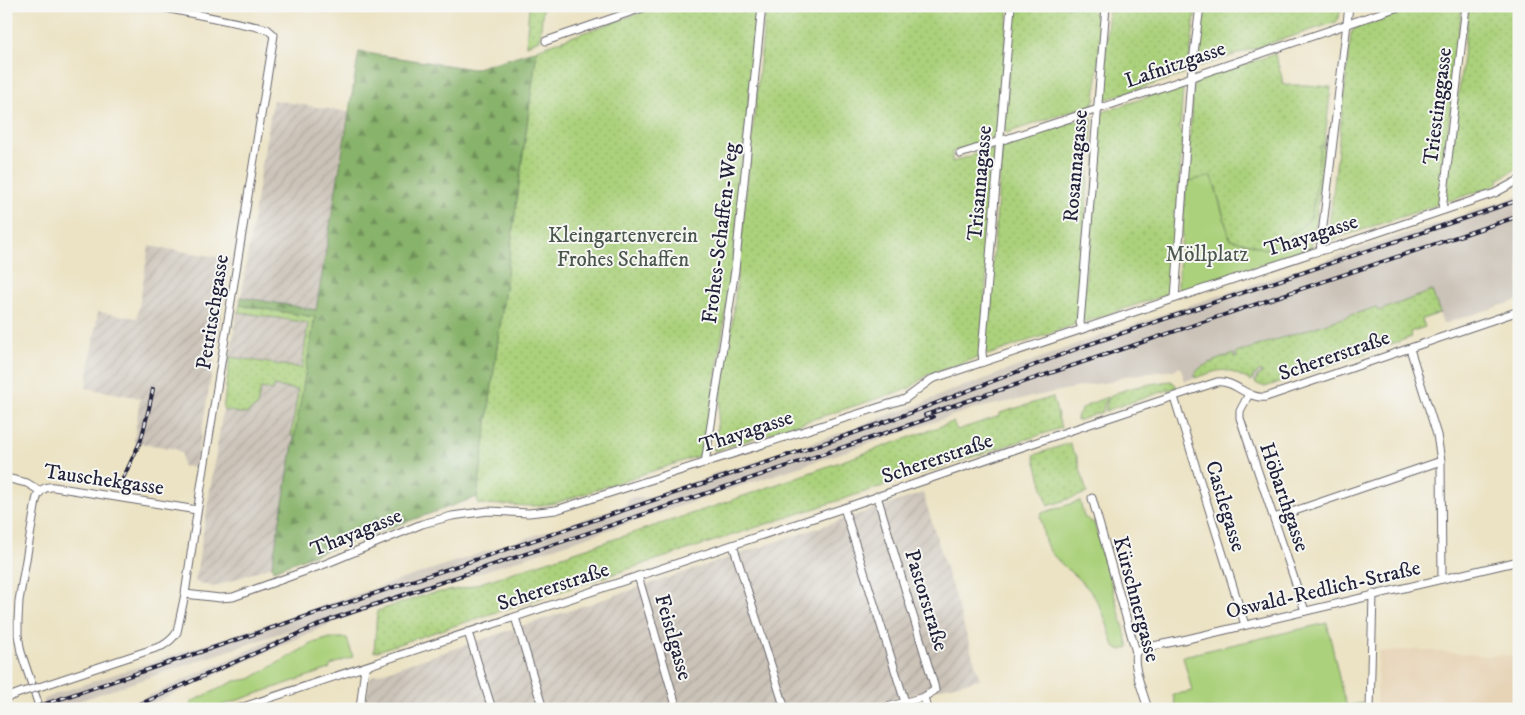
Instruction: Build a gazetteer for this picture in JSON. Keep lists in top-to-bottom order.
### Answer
{
  "streets": {
    "street": [
      "Lafnitzgasse",
      "Triestinggasse",
      "Rosannagasse",
      "Trisannagasse",
      "Frohes-Schaffen-Weg",
      "Thayagasse",
      "Petritschgasse",
      "Schererstraße",
      "Tauschekgasse",
      "Höbarthgasse",
      "Castlegasse",
      "Oswald-Redlich-Straße",
      "Kürschnergasse",
      "Pastorstraße",
      "Feistlgasse"
    ]
  },
  "crossings": [
    ["Lafnitzgasse", "Rosannagasse"],
    ["Lafnitzgasse", "Trisannagasse"],
    ["Triestinggasse", "Thayagasse"],
    ["Rosannagasse", "Thayagasse"],
    ["Trisannagasse", "Thayagasse"],
    ["Frohes-Schaffen-Weg", "Thayagasse"],
    ["Thayagasse", "Petritschgasse"],
    ["Petritschgasse", "Tauschekgasse"],
    ["Schererstraße", "Höbarthgasse"],
    ["Schererstraße", "Castlegasse"],
    ["Schererstraße", "Pastorstraße"],
    ["Schererstraße", "Feistlgasse"],
    ["Höbarthgasse", "Oswald-Redlich-Straße"],
    ["Castlegasse", "Oswald-Redlich-Straße"],
    ["Oswald-Redlich-Straße", "Kürschnergasse"]
  ],
  "parks": ["Kleingartenverein Frohes Schaffen", "Möllplatz"]
}
